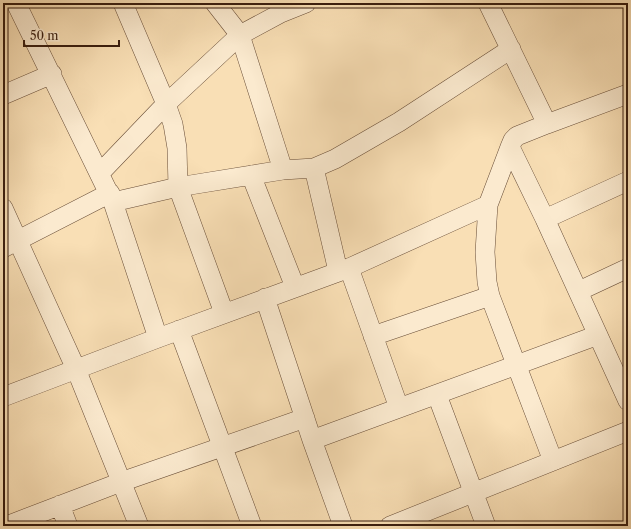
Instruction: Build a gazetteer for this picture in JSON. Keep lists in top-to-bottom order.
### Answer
{
  "scale_bar": "50 m"
}
